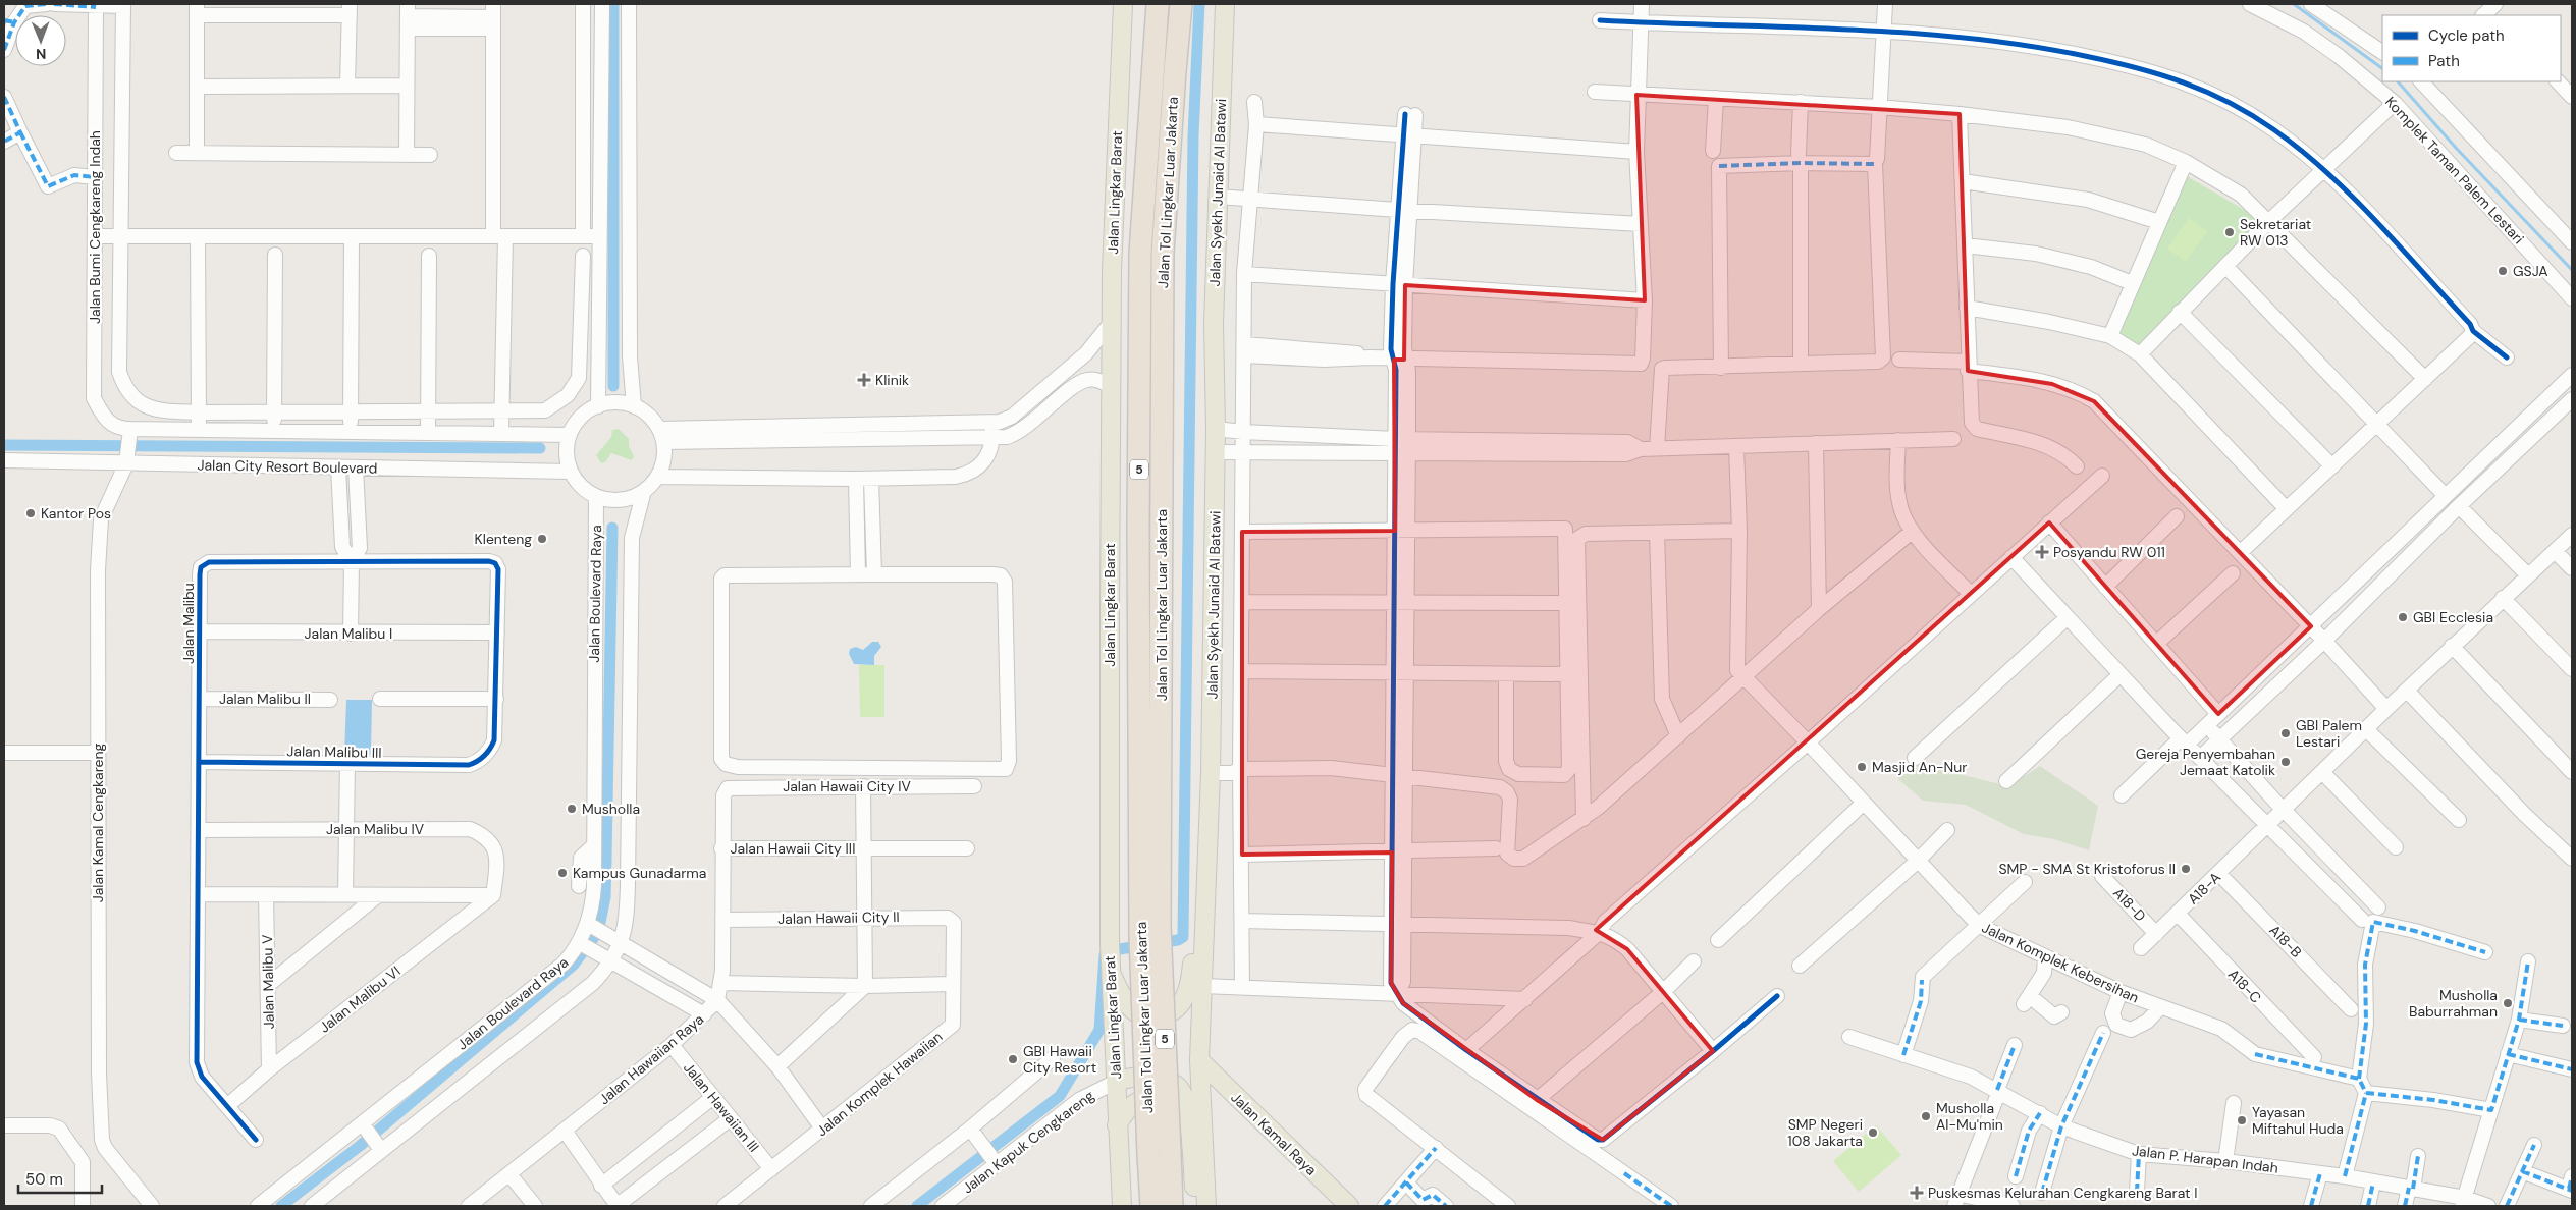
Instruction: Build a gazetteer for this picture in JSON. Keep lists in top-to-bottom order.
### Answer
{
  "streets": {
    "highway": ["Jalan Tol Lingkar Luar Jakarta", "5"],
    "main road": ["Jalan Lingkar Barat", "Jalan Syekh Junaid Al Batawi", "Jalan Kamal Raya"],
    "street": [
      "Komplek Taman Palem Lestari",
      "Jalan Bumi Cengkareng Indah",
      "Jalan City Resort Boulevard",
      "Jalan Boulevard Raya",
      "Jalan Malibu",
      "Jalan Malibu I",
      "Jalan Malibu II",
      "Jalan Malibu III",
      "Jalan Hawaii City IV",
      "Jalan Kamal Cengkareng",
      "Jalan Malibu IV",
      "Jalan Hawaii City III",
      "A18-A",
      "A18-D",
      "Jalan Hawaii City II",
      "A18-B",
      "Jalan Komplek Kebersihan",
      "Jalan Malibu V",
      "A18-C",
      "Jalan Malibu VI",
      "Jalan Hawaiian Raya",
      "Jalan Komplek Hawaiian",
      "Jalan Hawaiian III",
      "Jalan Kapuk Cengkareng",
      "Jalan P. Harapan Indah"
    ]
  },
  "crossings": [
    ["Jalan Lingkar Barat", "Jalan Kapuk Cengkareng"],
    ["Jalan Syekh Junaid Al Batawi", "Jalan Kamal Raya"],
    ["Jalan Bumi Cengkareng Indah", "Jalan Kamal Cengkareng"],
    ["Jalan City Resort Boulevard", "Jalan Boulevard Raya"],
    ["Jalan City Resort Boulevard", "Jalan Kamal Cengkareng"],
    ["Jalan Malibu", "Jalan Malibu I"],
    ["Jalan Malibu", "Jalan Malibu II"],
    ["Jalan Malibu", "Jalan Malibu III"],
    ["Jalan Malibu", "Jalan Malibu IV"],
    ["Jalan Malibu", "Jalan Malibu VI"],
    ["Jalan Hawaii City IV", "Jalan Hawaiian Raya"],
    ["Jalan Malibu IV", "Jalan Malibu VI"],
    ["Jalan Hawaii City III", "Jalan Hawaiian Raya"],
    ["A18-A", "A18-D"],
    ["A18-A", "A18-B"],
    ["A18-A", "A18-C"],
    ["Jalan Hawaii City II", "Jalan Hawaiian Raya"],
    ["Jalan Hawaii City II", "Jalan Komplek Hawaiian"],
    ["Jalan Malibu V", "Jalan Malibu VI"],
    ["Jalan Hawaiian Raya", "Jalan Hawaiian III"],
    ["Jalan Komplek Hawaiian", "Jalan Hawaiian III"]
  ],
  "places": {
    "other": [
      "Sekretariat RW 013",
      "GSJA",
      "Kantor Pos",
      "Klenteng",
      "GBI Ecclesia",
      "GBI Palem Lestari",
      "Gereja Penyembahan Jemaat Katolik",
      "Masjid An-Nur",
      "Musholla",
      "SMP - SMA St Kristoforus II",
      "Kampus Gunadarma",
      "Musholla Baburrahman",
      "GBI Hawaii City Resort",
      "Musholla Al-Mu'min",
      "Yayasan Miftahul Huda",
      "SMP Negeri 108 Jakarta"
    ],
    "health": ["Klinik", "Posyandu RW 011", "Puskesmas Kelurahan Cengkareng Barat I"]
  },
  "legend": ["Cycle path", "Path"],
  "scale_bar": "50 m",
  "north": "bottom"
}
